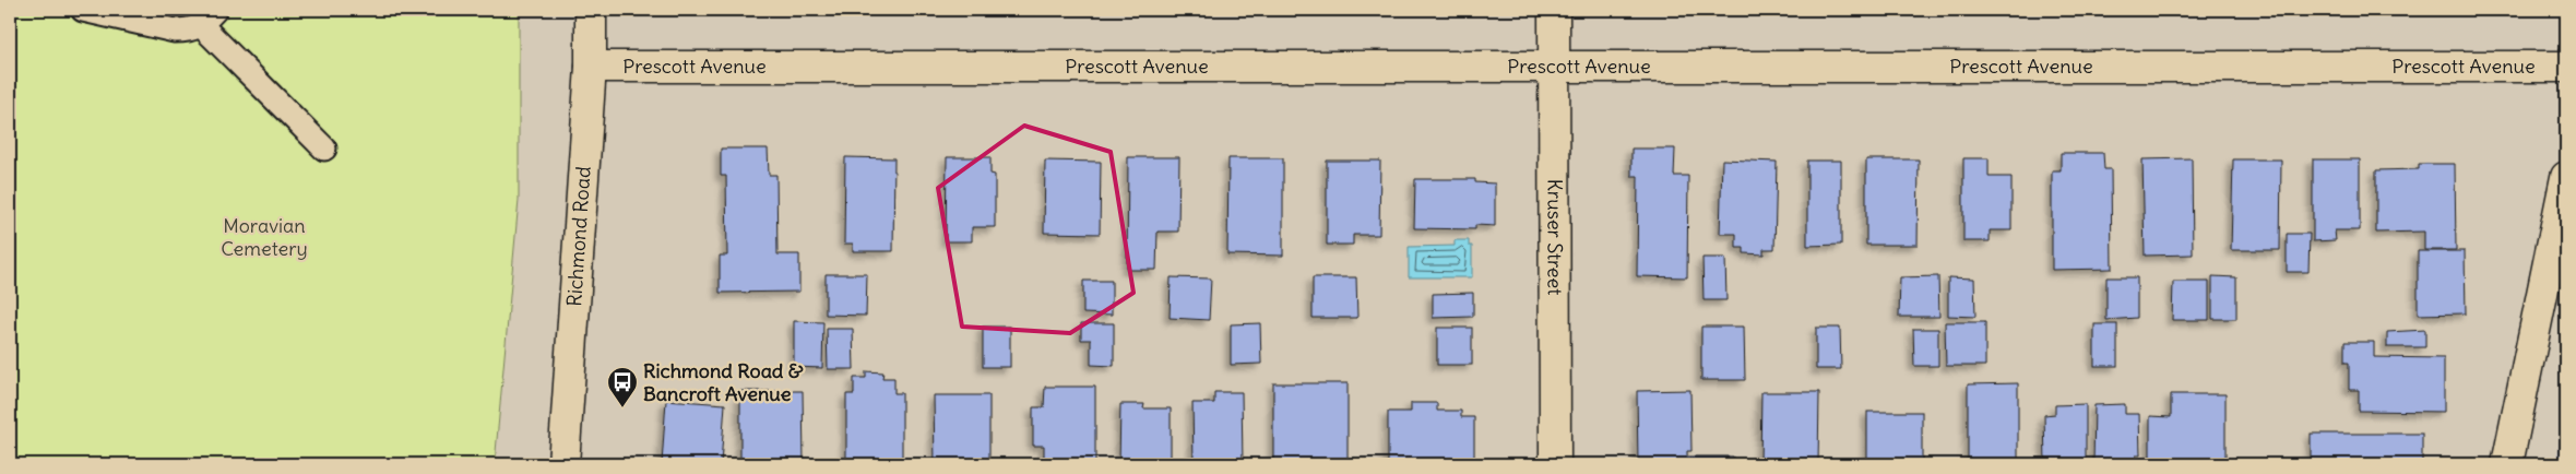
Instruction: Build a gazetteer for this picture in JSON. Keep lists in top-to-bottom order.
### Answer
{
  "streets": {
    "street": ["Prescott Avenue", "Richmond Road", "Kruser Street"]
  },
  "crossings": [
    ["Prescott Avenue", "Richmond Road"],
    ["Prescott Avenue", "Kruser Street"]
  ],
  "parks": ["Moravian Cemetery"],
  "places": {
    "bus stop": ["Richmond Road & Bancroft Avenue"]
  }
}
